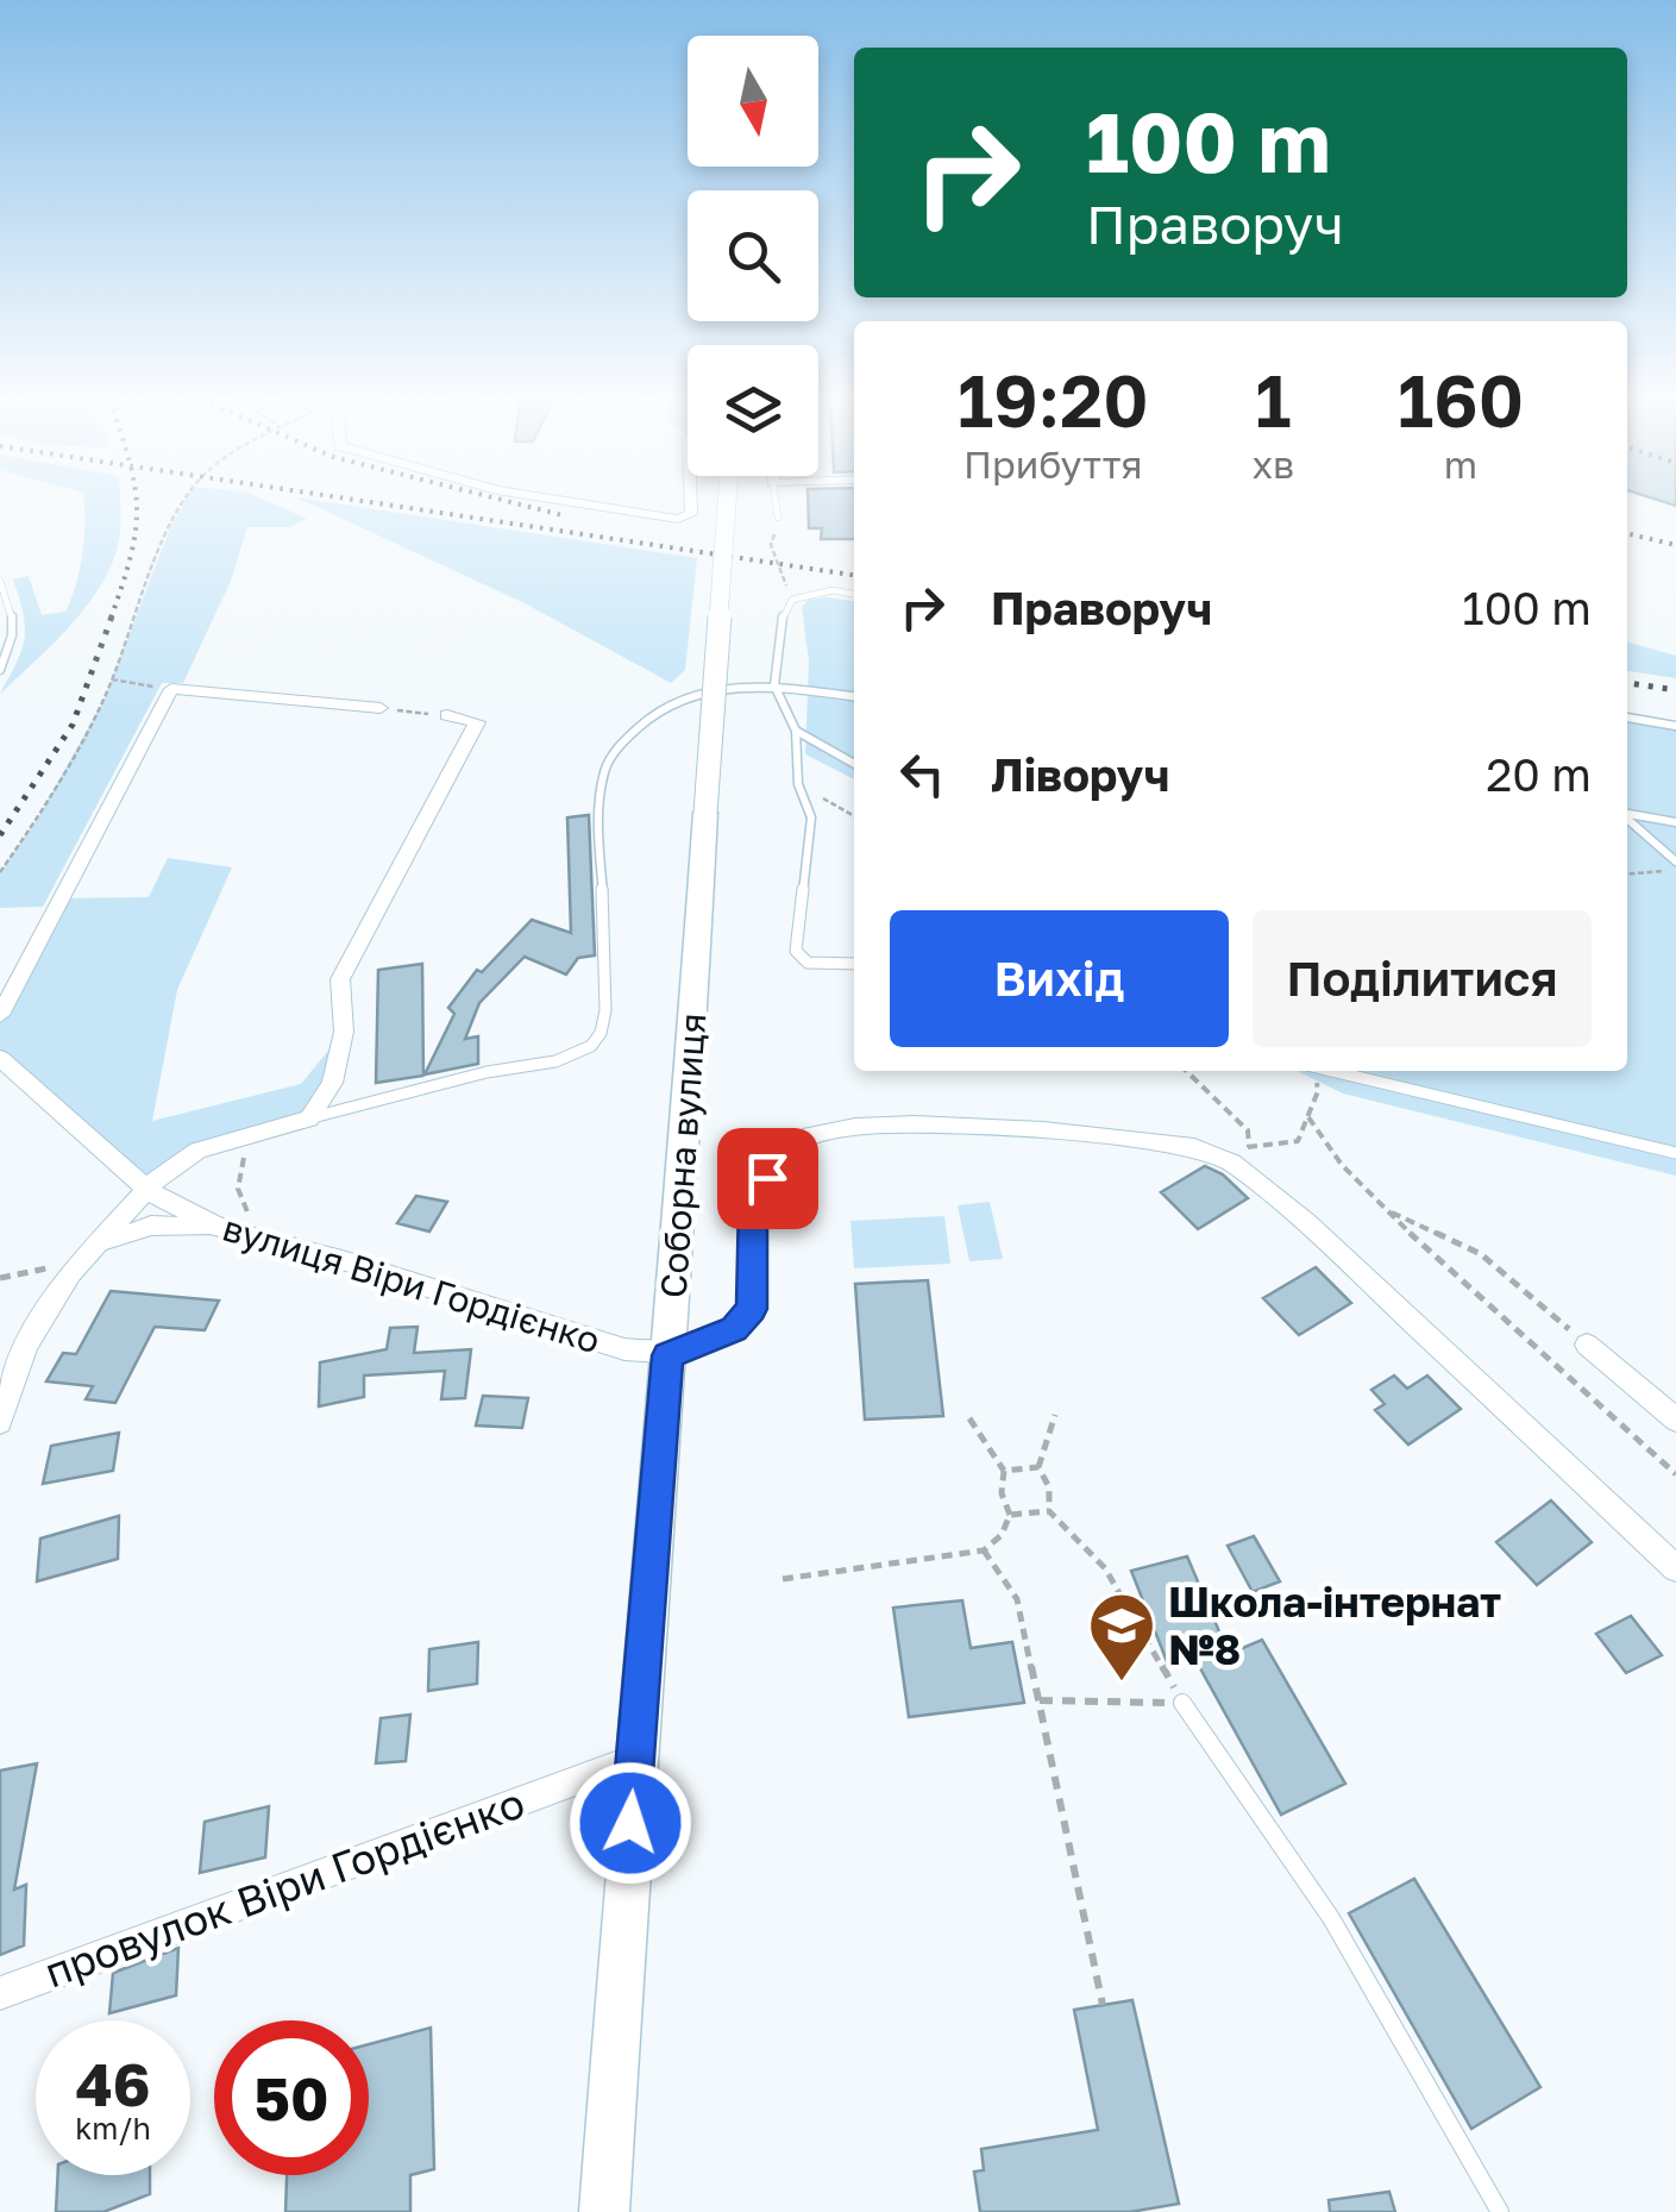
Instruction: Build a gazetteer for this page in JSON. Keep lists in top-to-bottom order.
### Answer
{
  "streets": {
    "main road": ["Соборна вулиця"],
    "street": ["вулиця Віри Гордієнко", "провулок Віри Гордієнко"]
  },
  "crossings": [
    ["Соборна вулиця", "вулиця Віри Гордієнко"],
    ["Соборна вулиця", "провулок Віри Гордієнко"]
  ],
  "places": {
    "school or university": ["Школа-інтернат №8"]
  },
  "north": "bottom",
  "page": {
    "turn": ["100 m", "Праворуч"],
    "eta": [
      "19:20",
      "Прибуття",
      "1",
      "хв",
      "160",
      "m"
    ],
    "list": [
      {
        "name": "Праворуч",
        "value": "100 m"
      },
      {
        "name": "Ліворуч",
        "value": "20 m"
      }
    ],
    "buttons": ["Вихід", "Поділитися"],
    "speed": "46 km/h",
    "limit": "50"
  }
}
